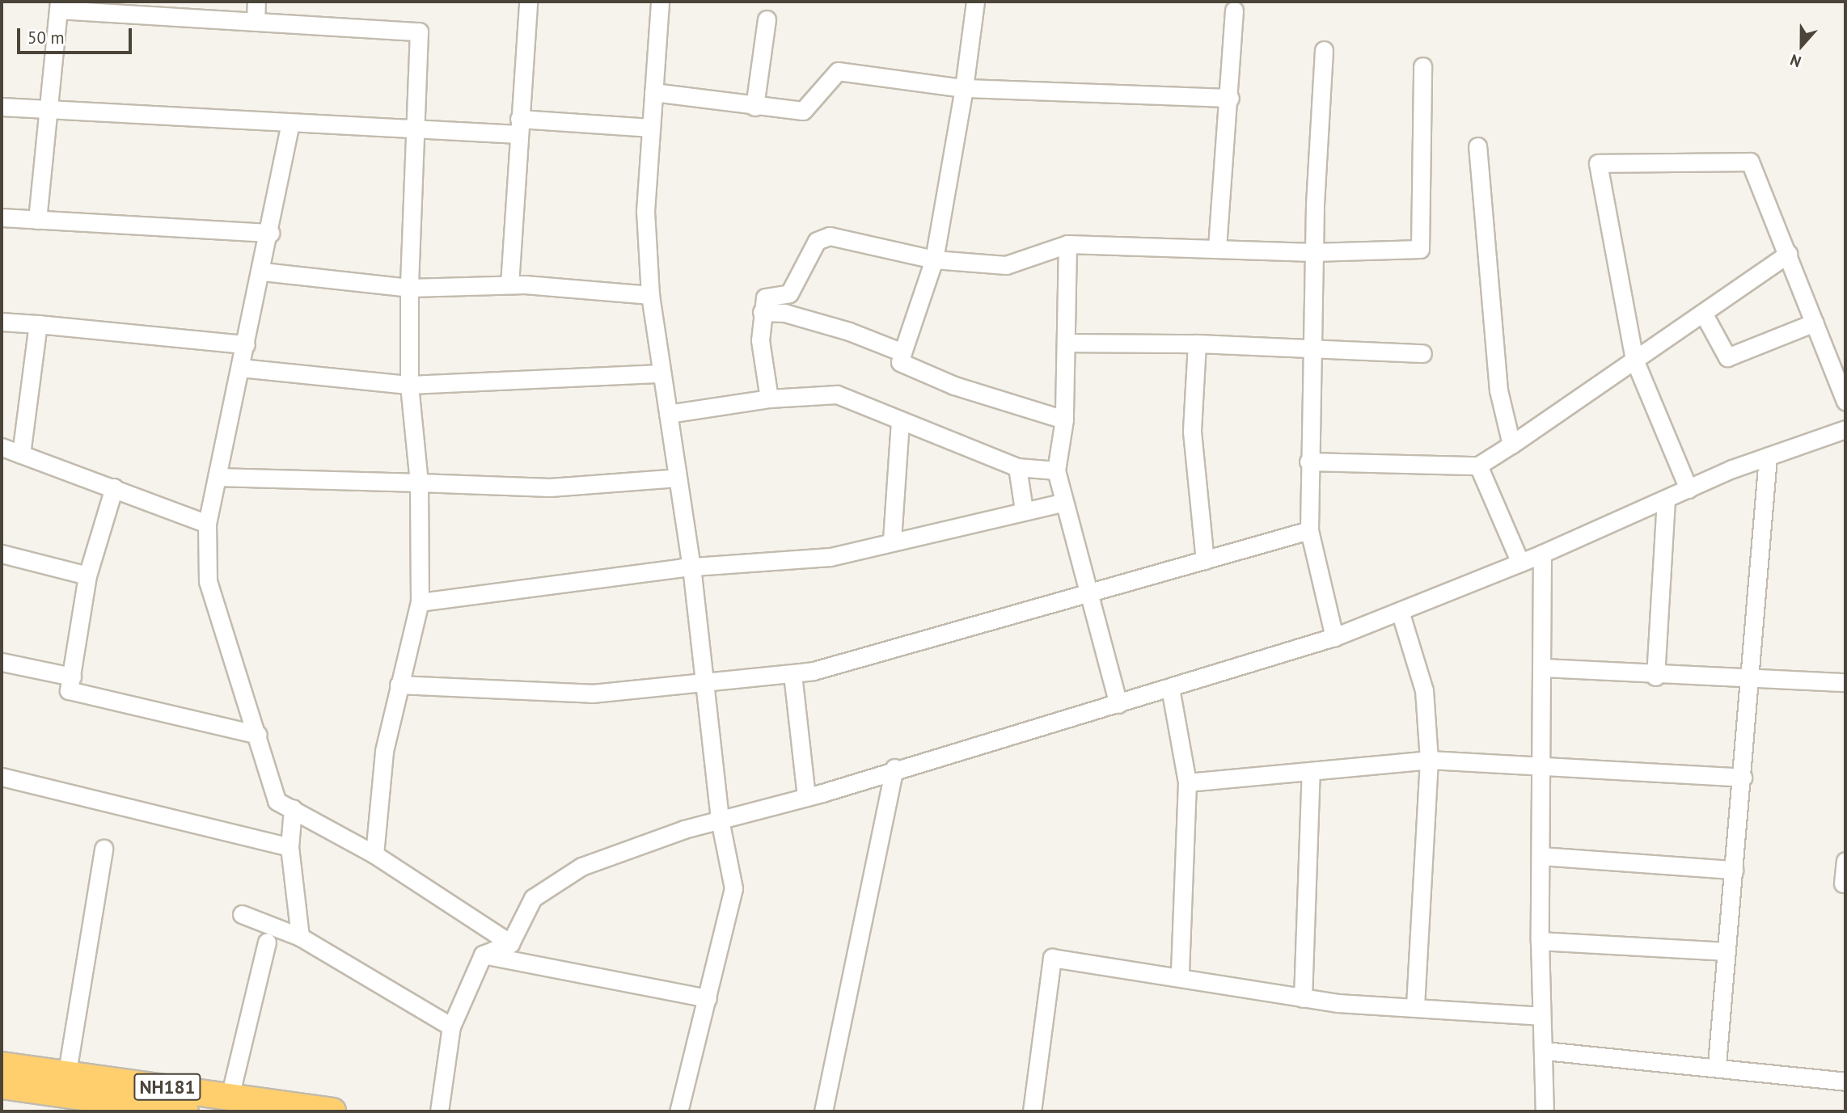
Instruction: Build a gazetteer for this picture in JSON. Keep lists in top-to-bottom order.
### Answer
{
  "streets": {
    "highway": ["NH181"]
  },
  "scale_bar": "50 m",
  "north": "bottom"
}
